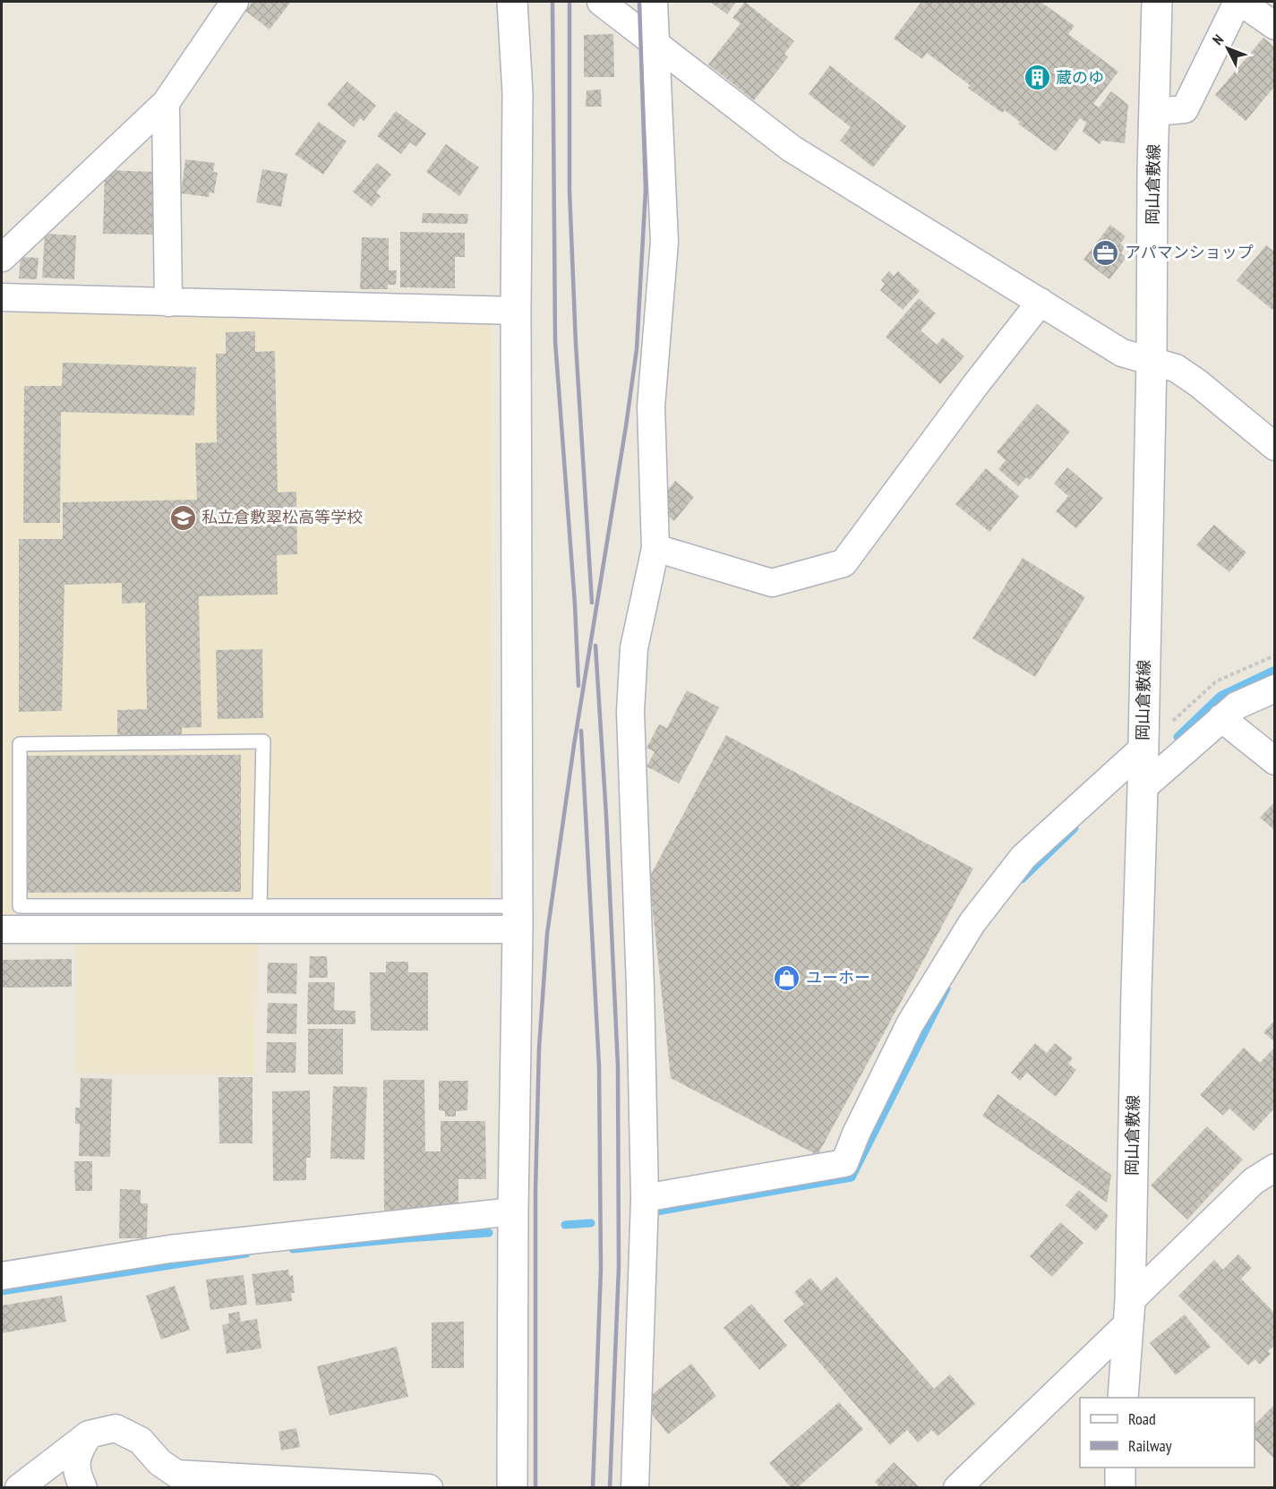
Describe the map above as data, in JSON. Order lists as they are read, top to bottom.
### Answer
{
  "streets": {
    "street": ["岡山倉敷線"]
  },
  "places": {
    "building": ["蔵のゆ"],
    "office": ["アパマンショップ"],
    "school or university": ["私立倉敷翠松高等学校"],
    "shop": ["ユーホー"]
  },
  "legend": ["Road", "Railway"],
  "north": "top left"
}
